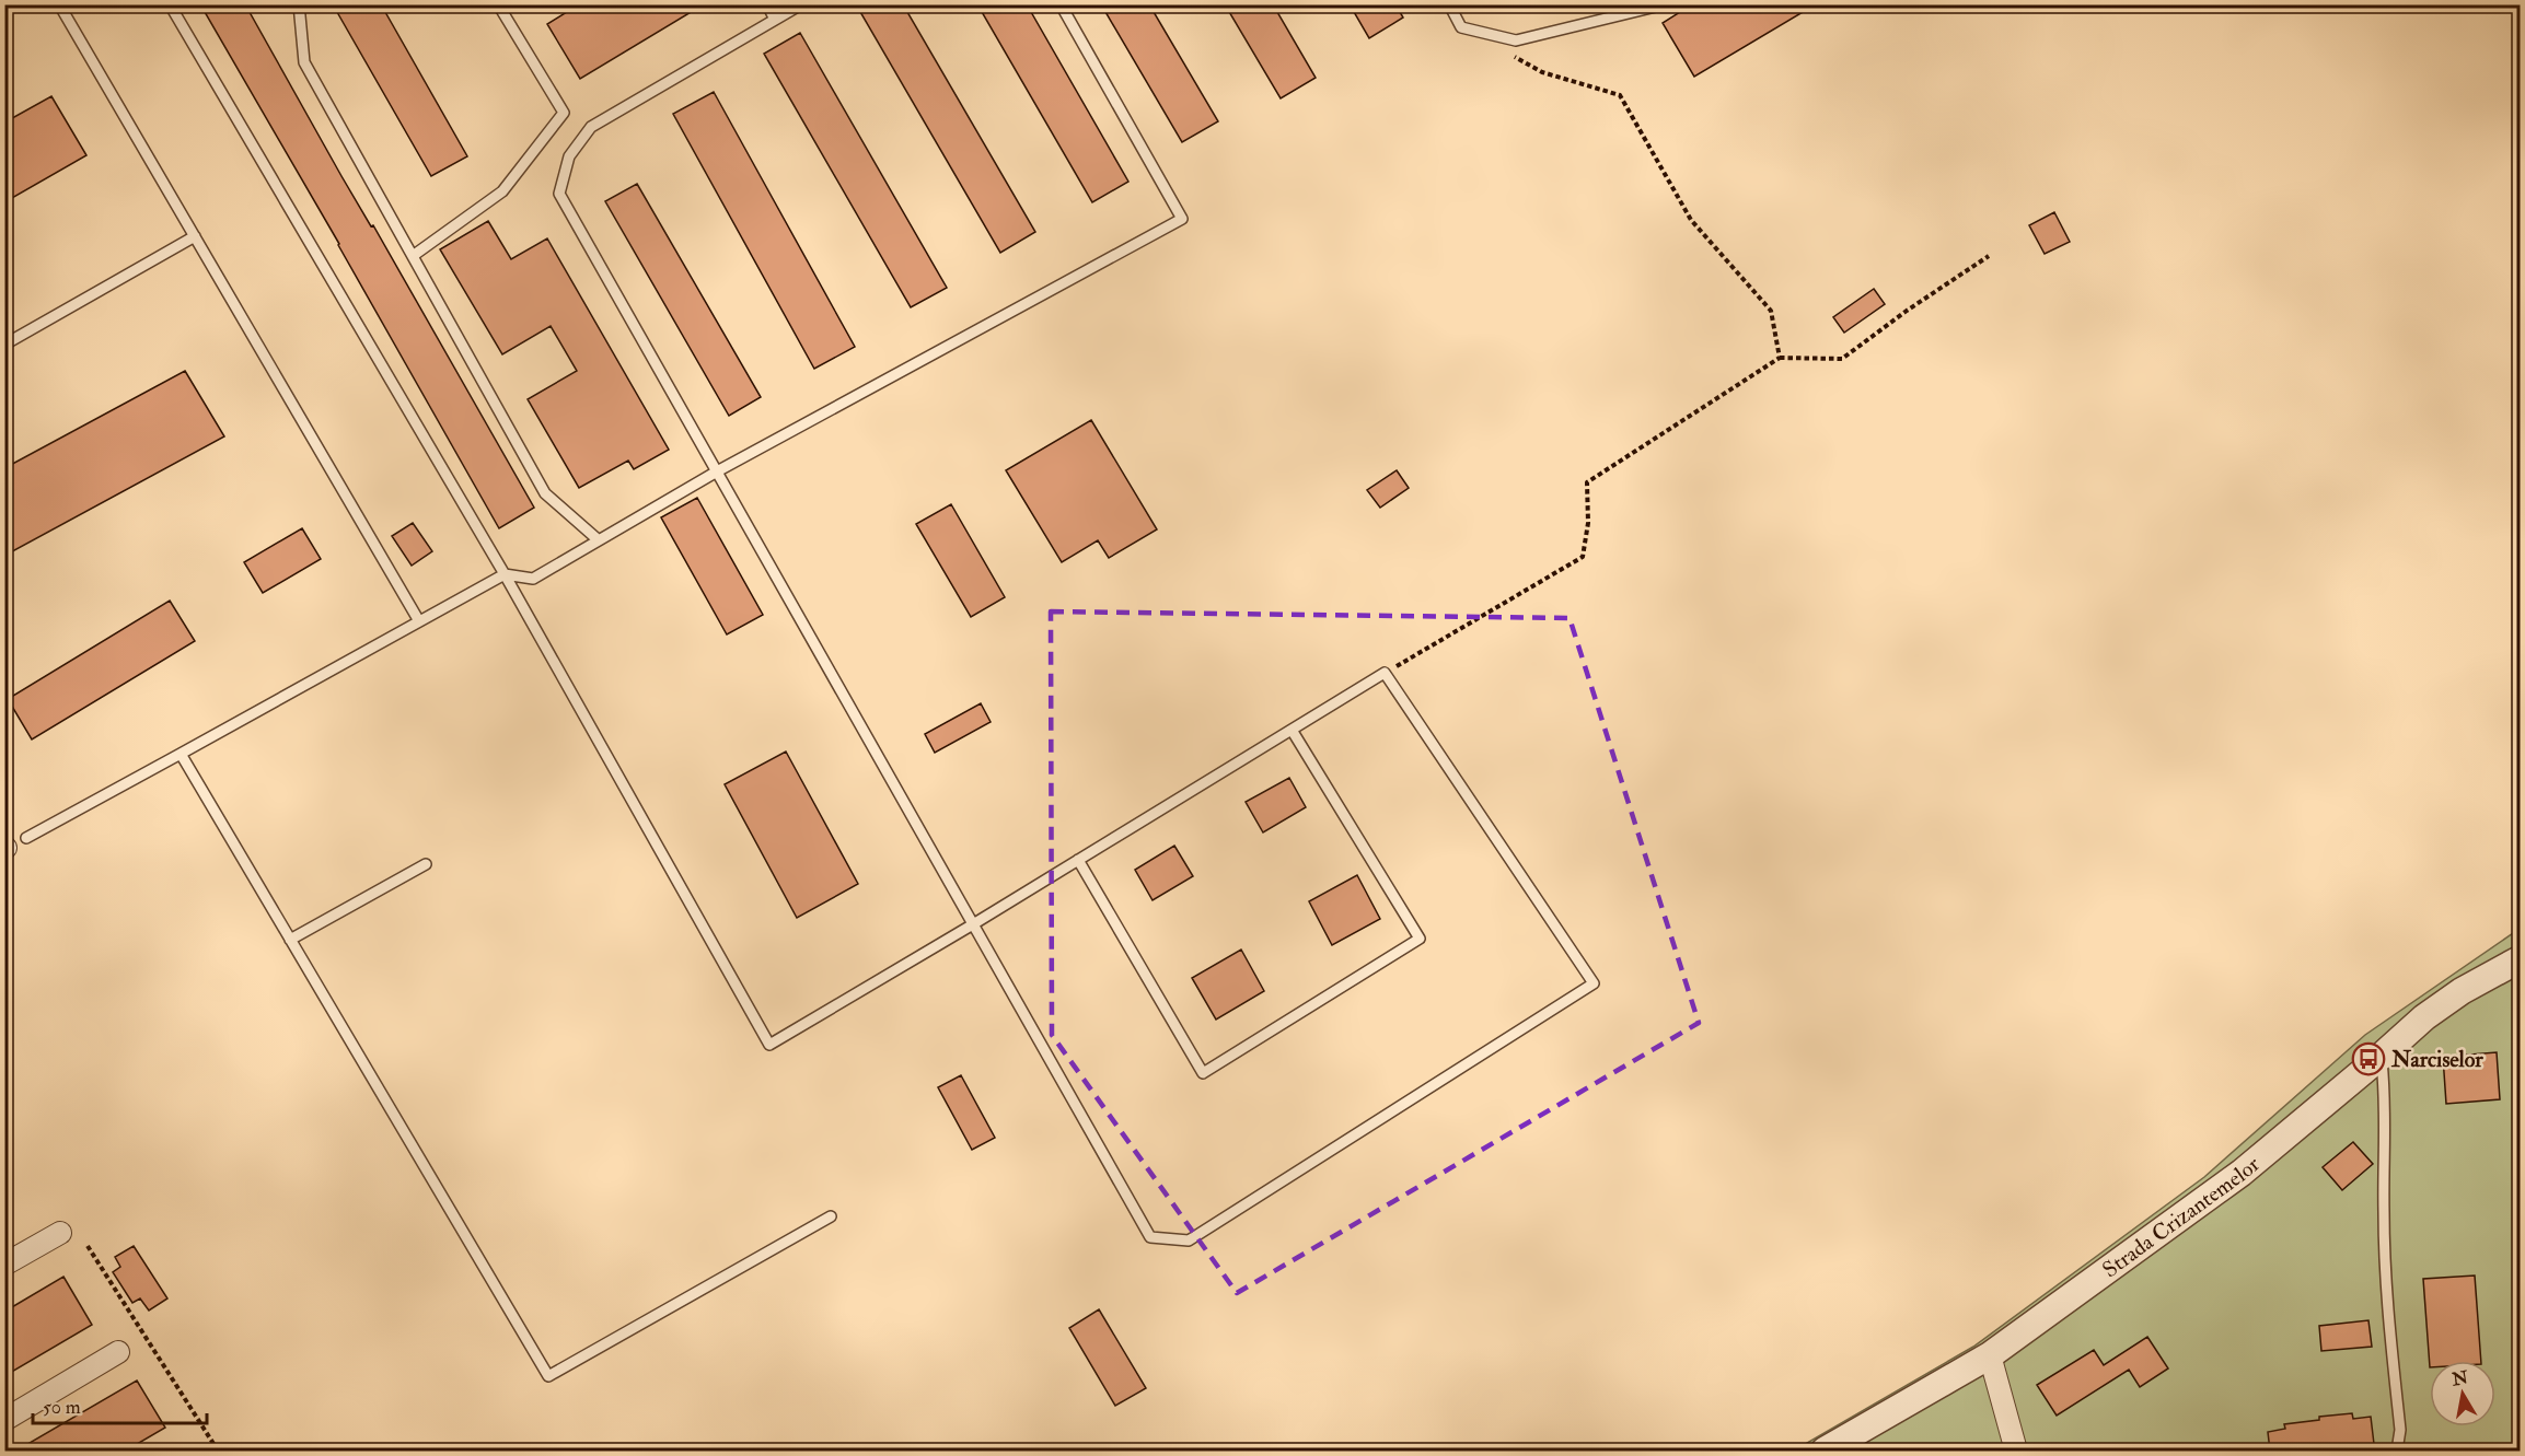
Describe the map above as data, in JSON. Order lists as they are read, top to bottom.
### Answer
{
  "streets": {
    "street": ["Strada Crizantemelor"]
  },
  "places": {
    "bus stop": ["Narciselor"]
  },
  "scale_bar": "50 m",
  "north": "top"
}
